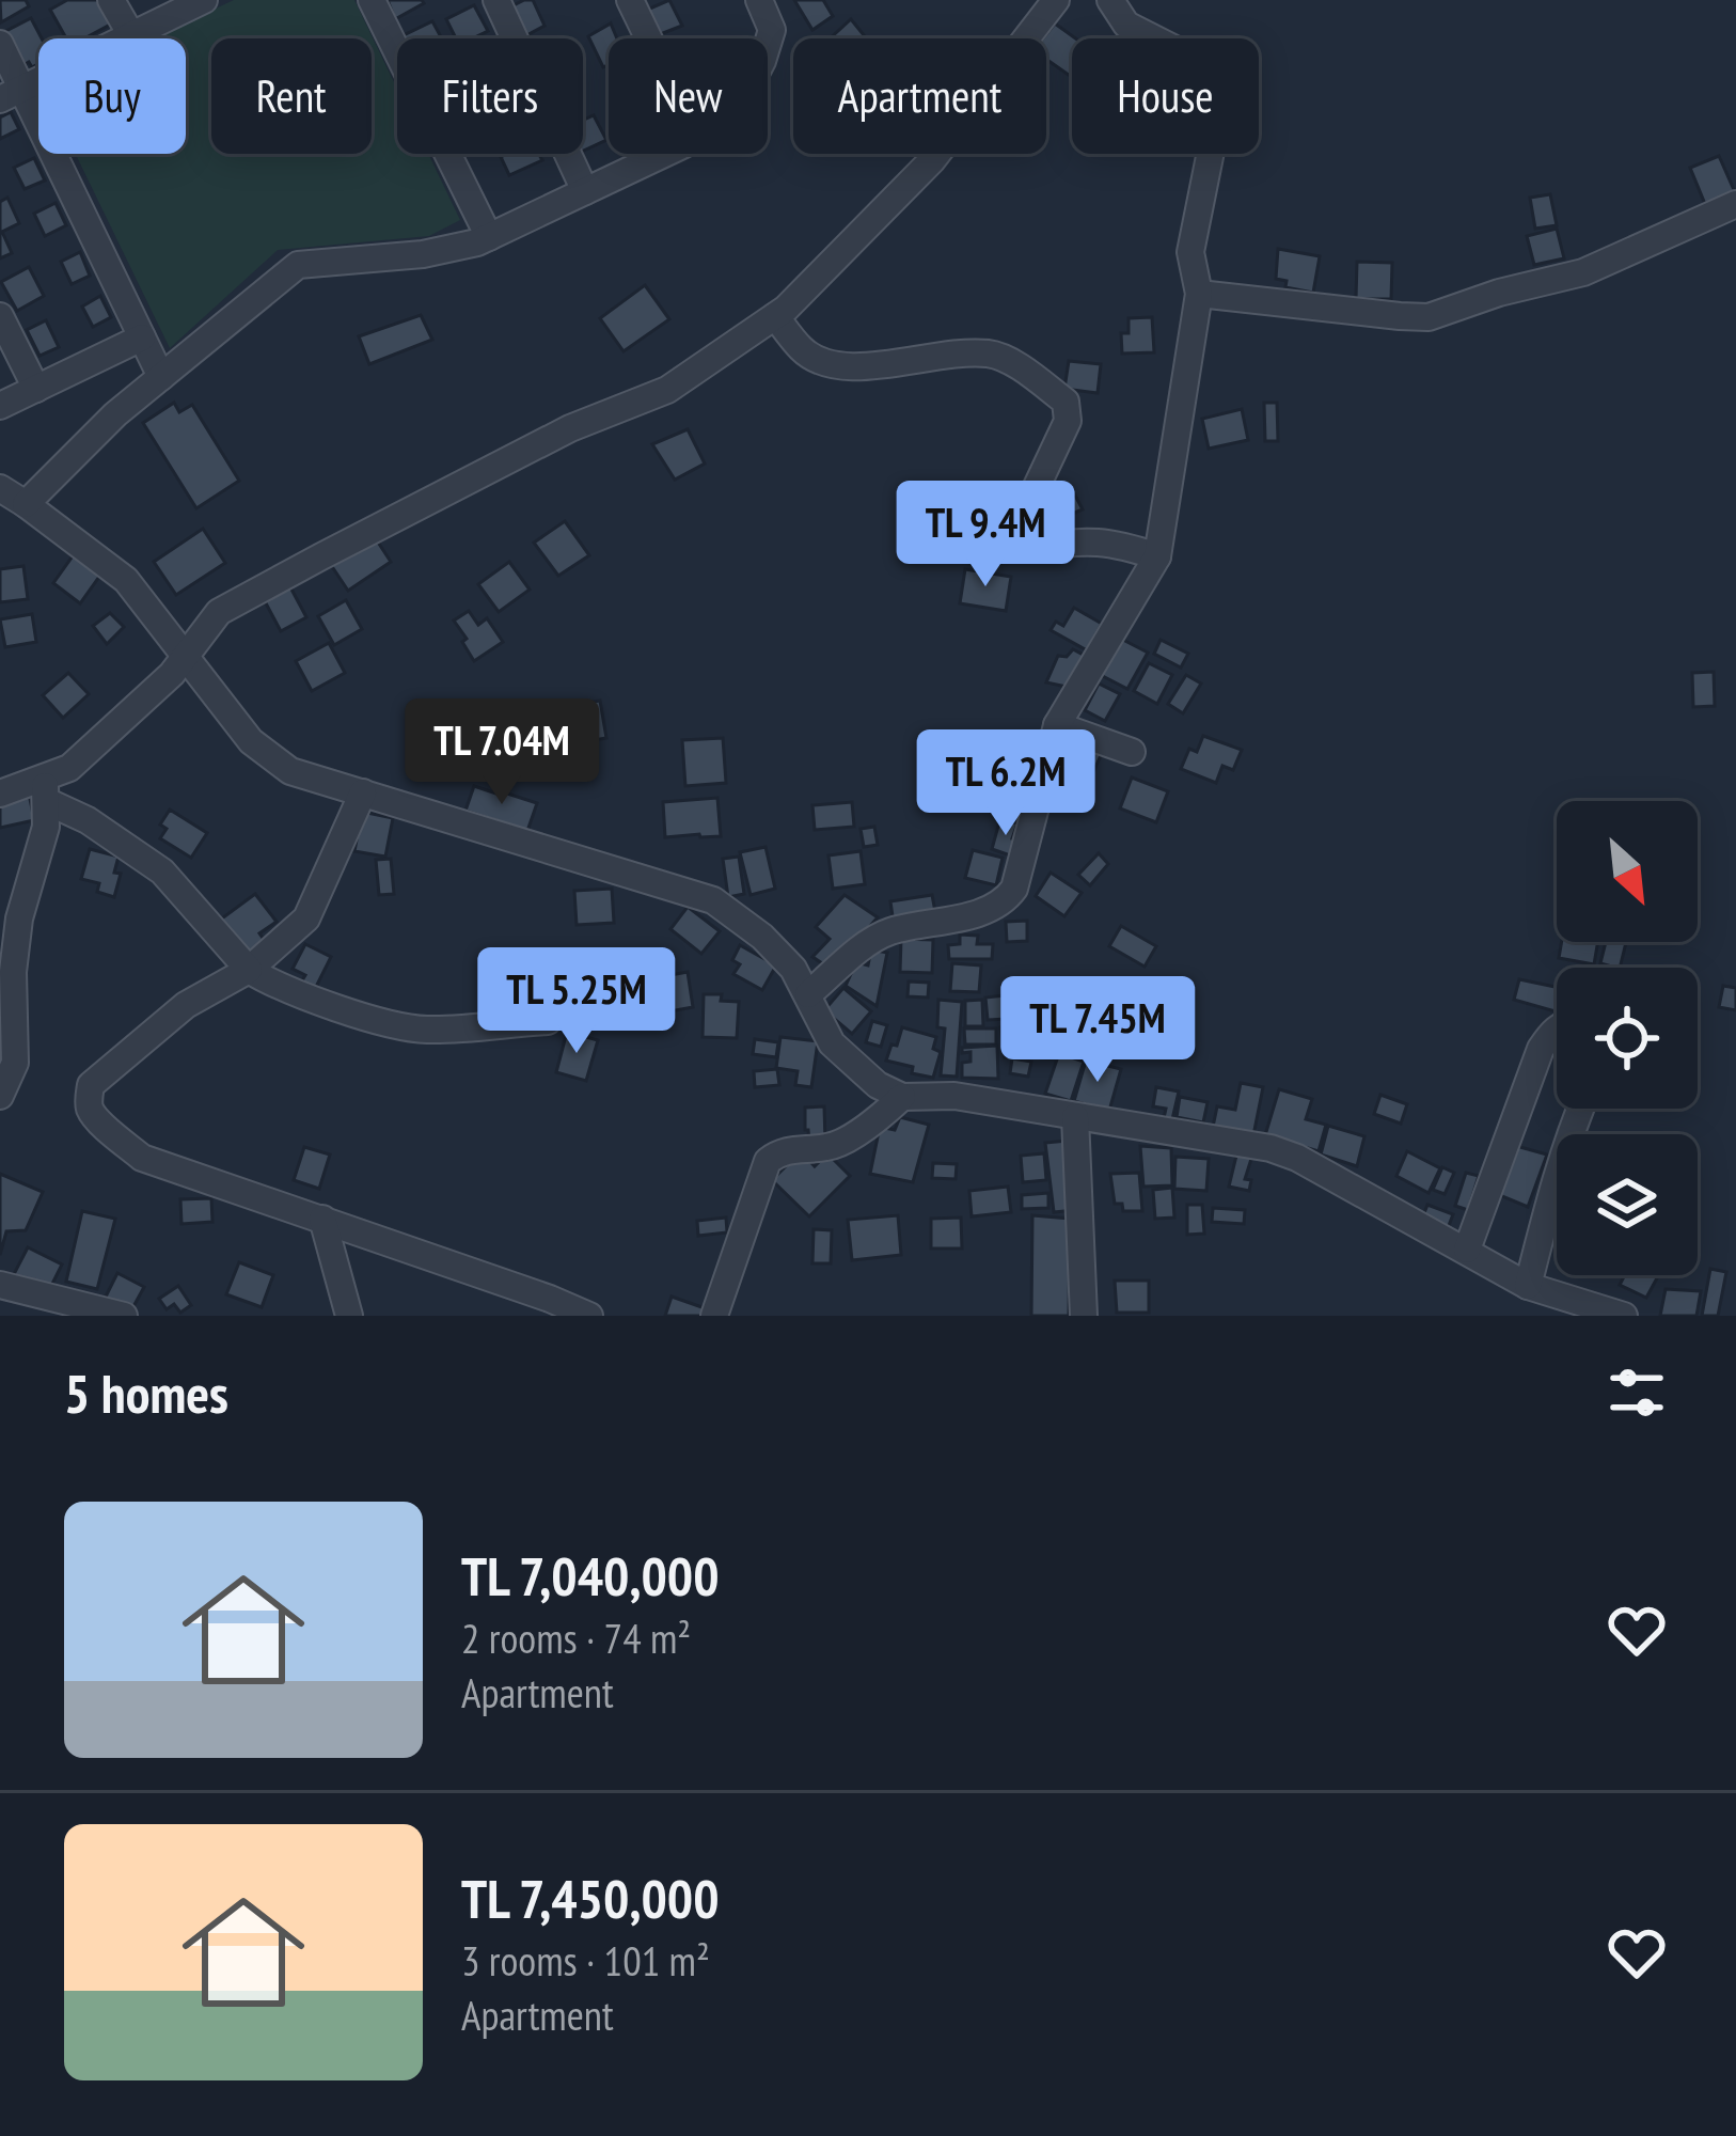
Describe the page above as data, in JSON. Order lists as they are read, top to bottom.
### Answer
{
  "north": "bottom right",
  "page": {
    "chip": [
      "Buy",
      "Rent",
      "Filters",
      "New",
      "Apartment",
      "House"
    ],
    "price": [
      "TL 9.4M",
      "TL 7.04M",
      "TL 6.2M",
      "TL 5.25M",
      "TL 7.45M"
    ],
    "heading": "5 homes",
    "list": [
      {
        "name": "TL 7,040,000",
        "note": "2 rooms · 74 m² · Apartment"
      },
      {
        "name": "TL 7,450,000",
        "note": "3 rooms · 101 m² · Apartment"
      }
    ]
  }
}
